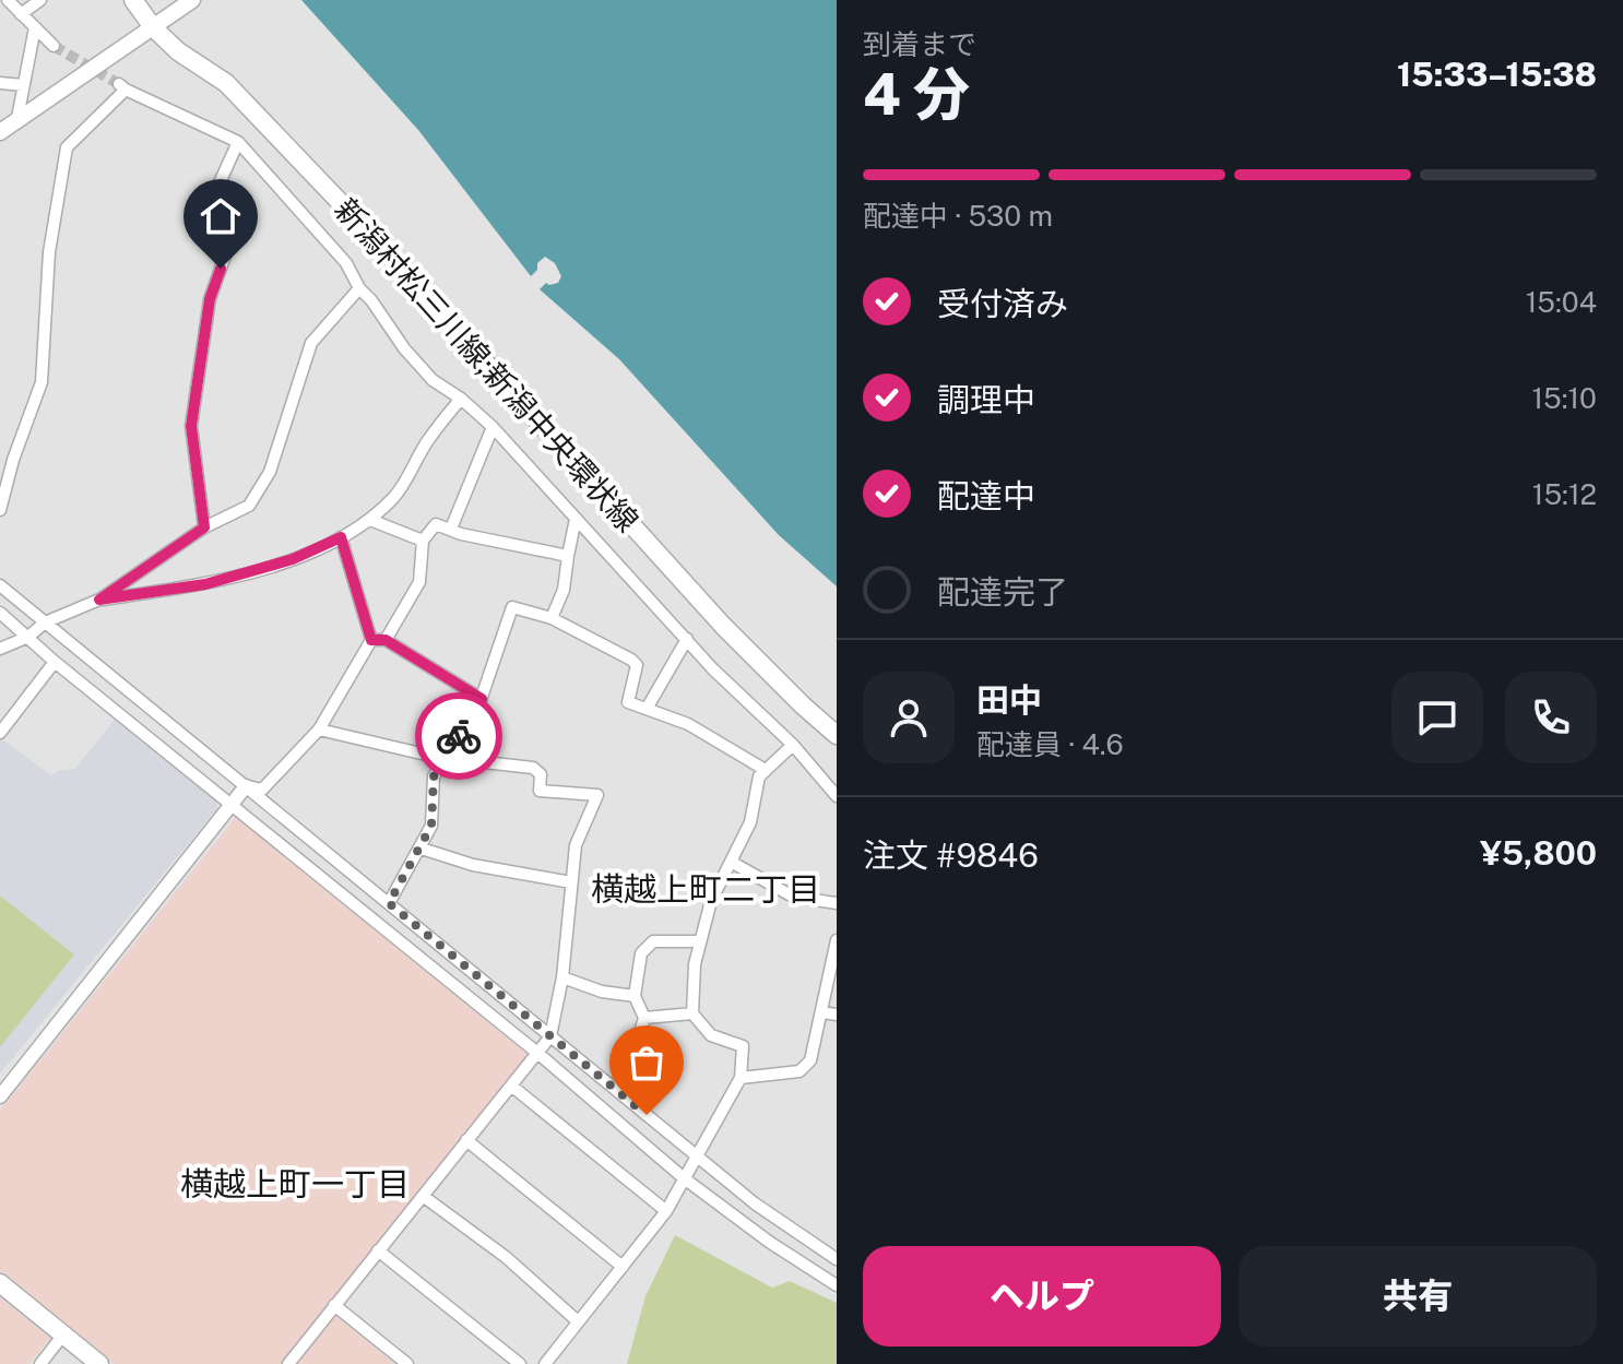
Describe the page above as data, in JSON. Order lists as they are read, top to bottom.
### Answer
{
  "streets": {
    "main road": ["新潟村松三川線;新潟中央環状線"]
  },
  "districts": ["横越上町二丁目", "横越上町一丁目"],
  "page": {
    "heading": ["4 分", "到着まで", "15:33–15:38"],
    "panel": [
      "田中",
      "配達員 · 4.6",
      "注文 #9846",
      "¥5,800"
    ],
    "bar": "配達中 · 530 m",
    "list": [
      ["受付済み", "15:04"],
      ["調理中", "15:10"],
      ["配達中", "15:12"],
      "配達完了"
    ],
    "buttons": ["ヘルプ", "共有"]
  }
}
